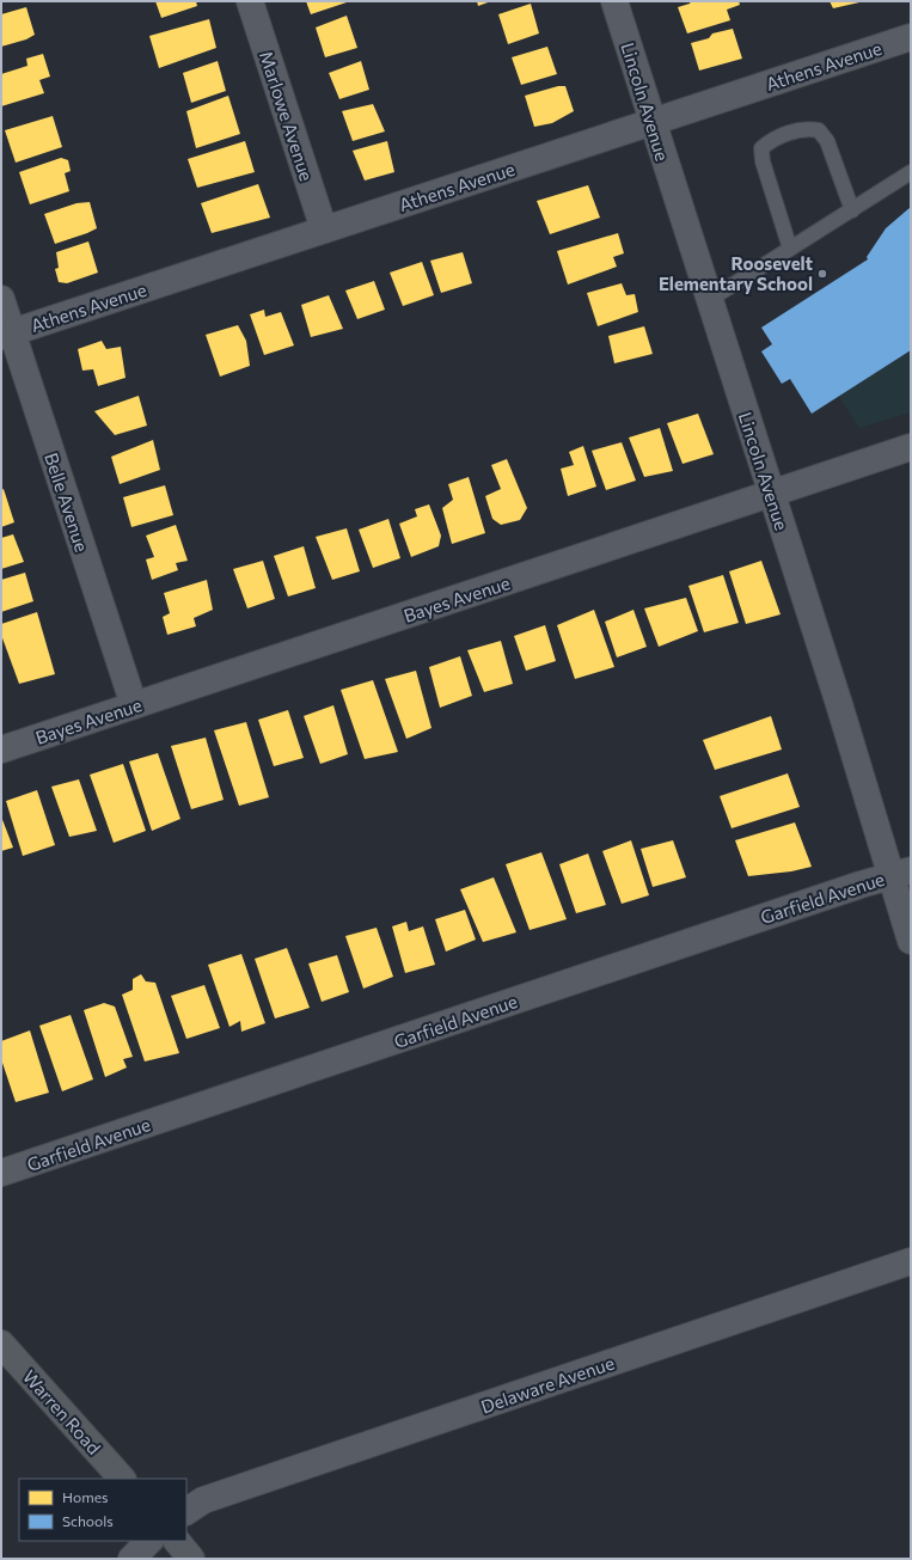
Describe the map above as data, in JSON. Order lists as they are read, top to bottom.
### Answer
{
  "streets": {
    "main road": ["Warren Road"],
    "street": [
      "Athens Avenue",
      "Lincoln Avenue",
      "Marlowe Avenue",
      "Belle Avenue",
      "Bayes Avenue",
      "Garfield Avenue",
      "Delaware Avenue"
    ]
  },
  "crossings": [
    ["Athens Avenue", "Lincoln Avenue"],
    ["Athens Avenue", "Marlowe Avenue"],
    ["Athens Avenue", "Belle Avenue"],
    ["Lincoln Avenue", "Bayes Avenue"],
    ["Lincoln Avenue", "Garfield Avenue"],
    ["Belle Avenue", "Bayes Avenue"]
  ],
  "places": ["Roosevelt Elementary School"],
  "legend": ["Homes", "Schools"]
}
